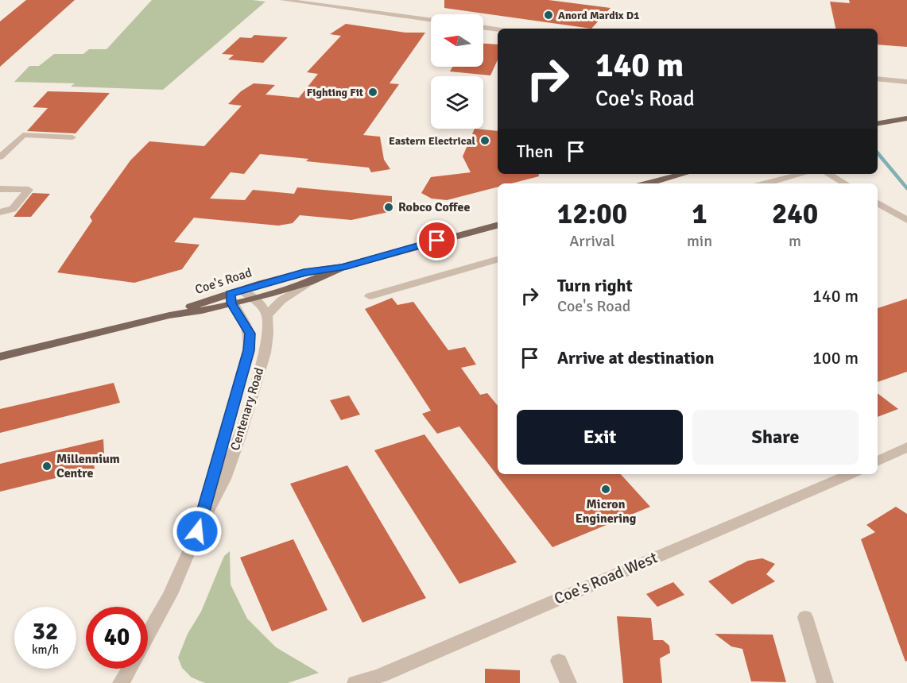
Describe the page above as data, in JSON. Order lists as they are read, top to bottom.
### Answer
{
  "streets": {
    "main road": ["Coe's Road"],
    "street": ["Centenary Road", "Coe's Road West"]
  },
  "crossings": [
    ["Coe's Road", "Centenary Road"]
  ],
  "places": [
    "Anord Mardix D1",
    "Fighting Fit",
    "Eastern Electrical",
    "Robco Coffee",
    "Millennium Centre",
    "Micron Enginering"
  ],
  "north": "left",
  "page": {
    "turn": ["140 m", "Coe's Road"],
    "then": "Then",
    "eta": [
      "12:00",
      "Arrival",
      "1",
      "min",
      "240",
      "m"
    ],
    "list": [
      {
        "name": "Turn right",
        "note": "Coe's Road",
        "value": "140 m"
      },
      {
        "name": "Arrive at destination",
        "value": "100 m"
      }
    ],
    "buttons": ["Exit", "Share"],
    "speed": "32 km/h",
    "limit": "40"
  }
}
